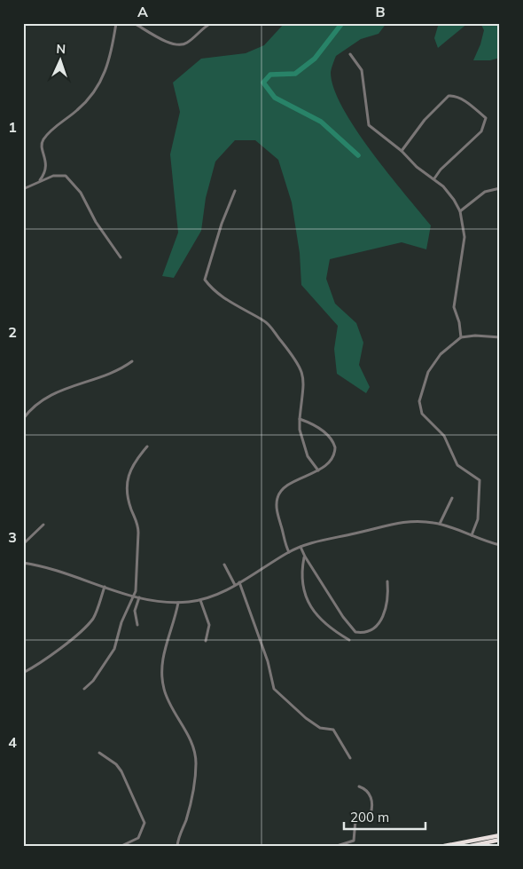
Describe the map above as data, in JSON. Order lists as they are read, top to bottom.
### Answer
{
  "scale_bar": "200 m",
  "north": "top",
  "grid": {
    "columns": ["A", "B"],
    "rows": [
      "1",
      "2",
      "3",
      "4"
    ]
  }
}
